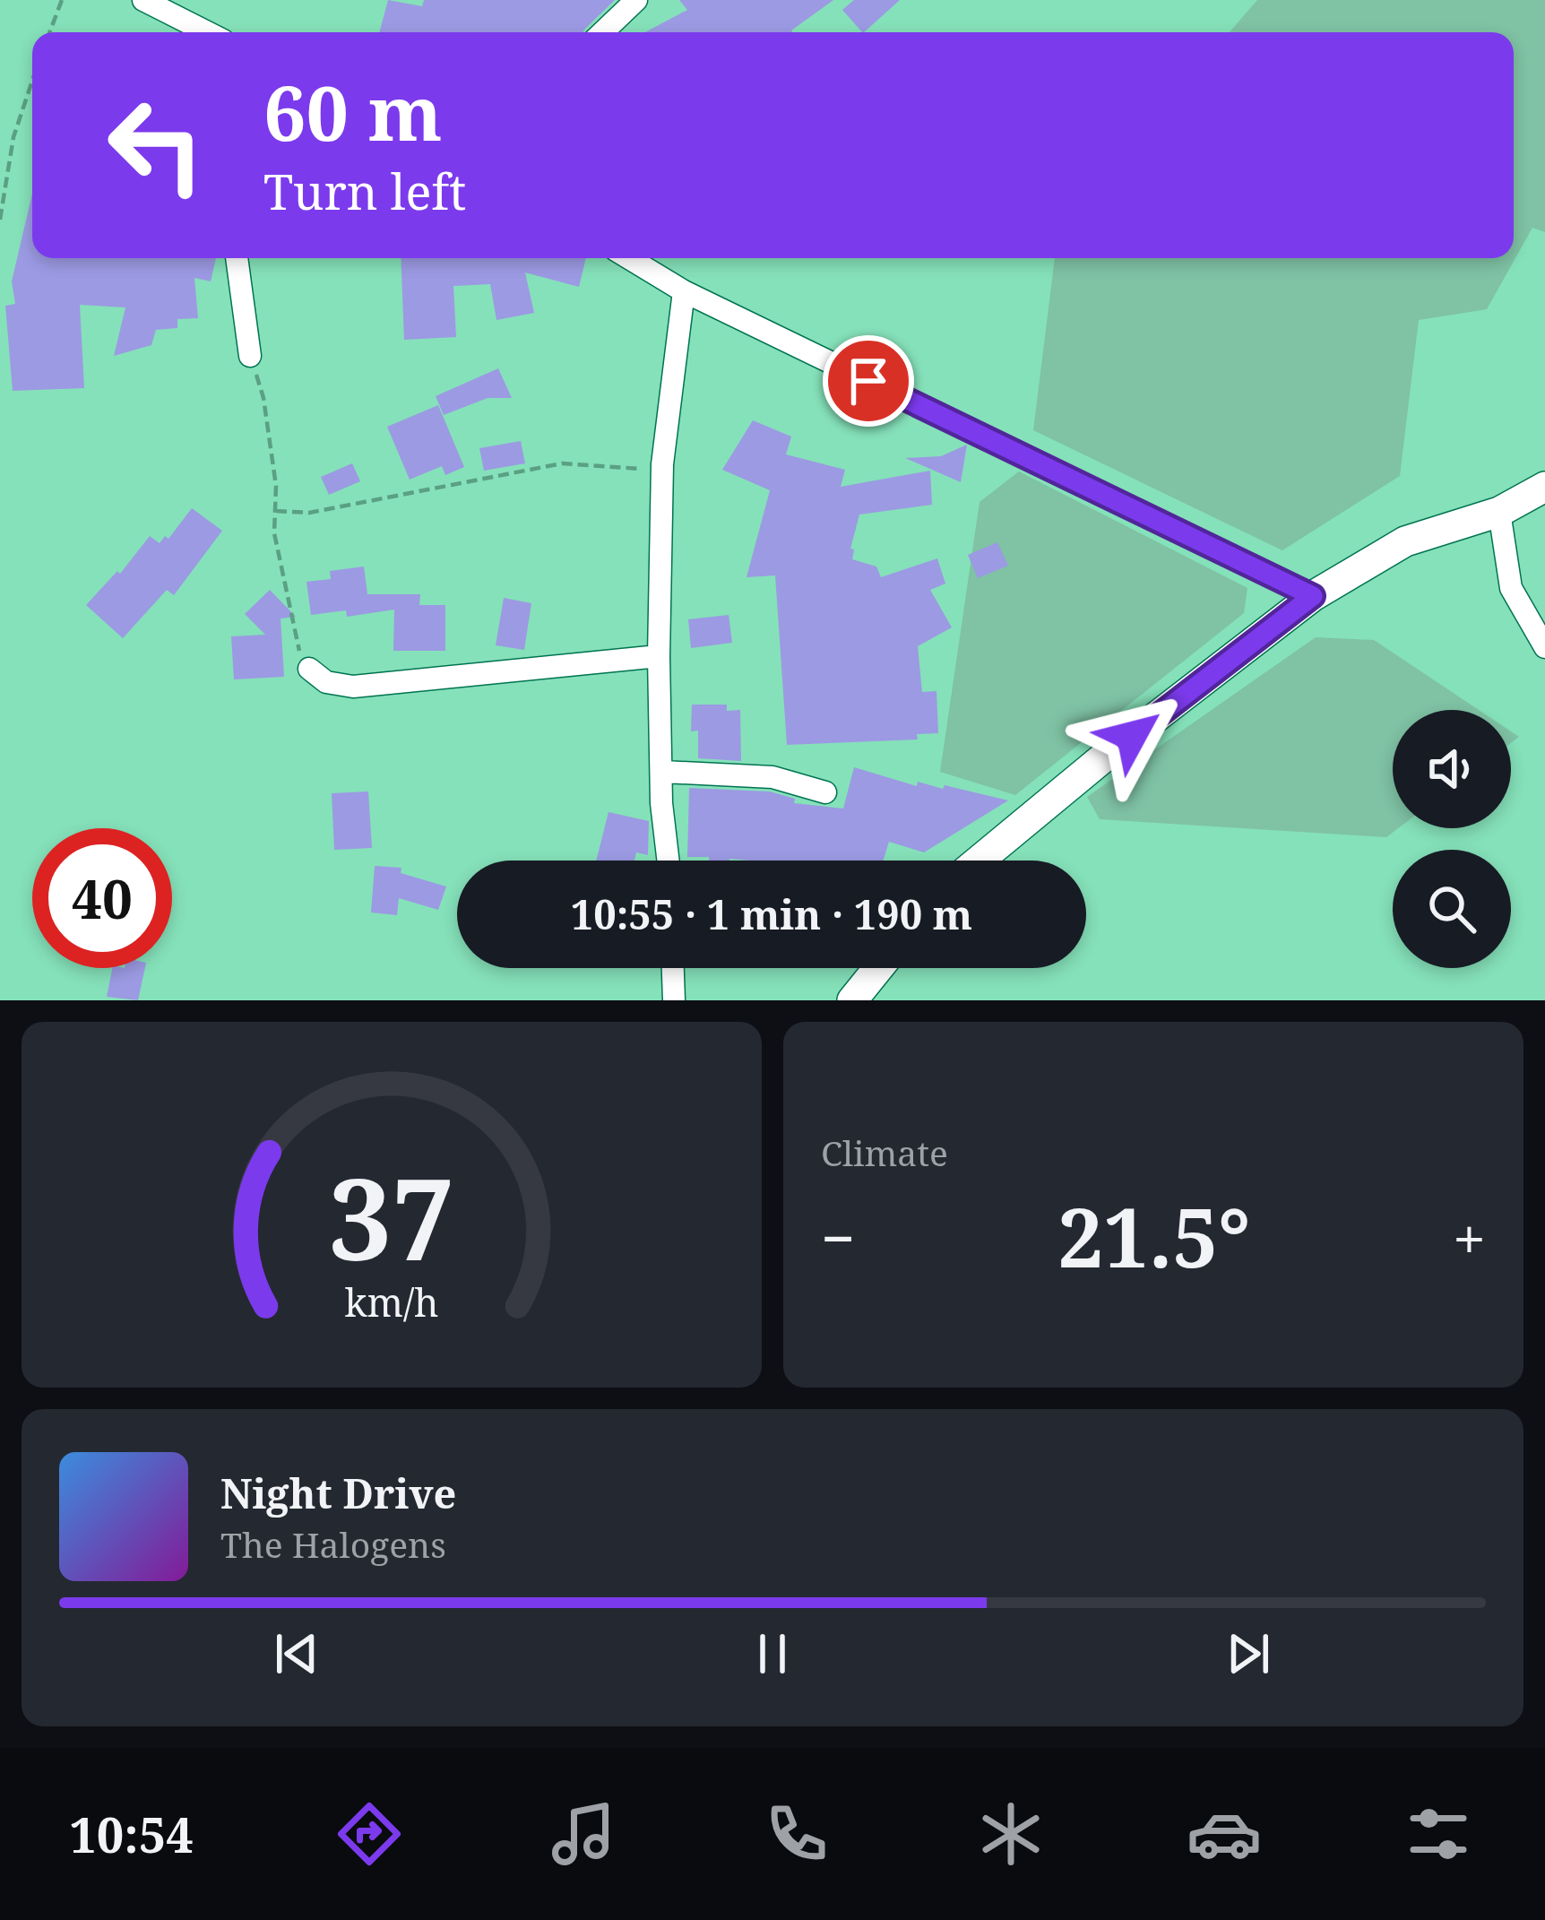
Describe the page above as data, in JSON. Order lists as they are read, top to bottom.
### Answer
{
  "page": {
    "turn": ["60 m", "Turn left"],
    "limit": "40",
    "trip": "10:55 · 1 min · 190 m",
    "tile": "Climate",
    "heat": ["−", "21.5°", "+"],
    "song": ["Night Drive", "The Halogens"],
    "tabs": "10:54",
    "gauge": ["37", "km/h"]
  }
}
